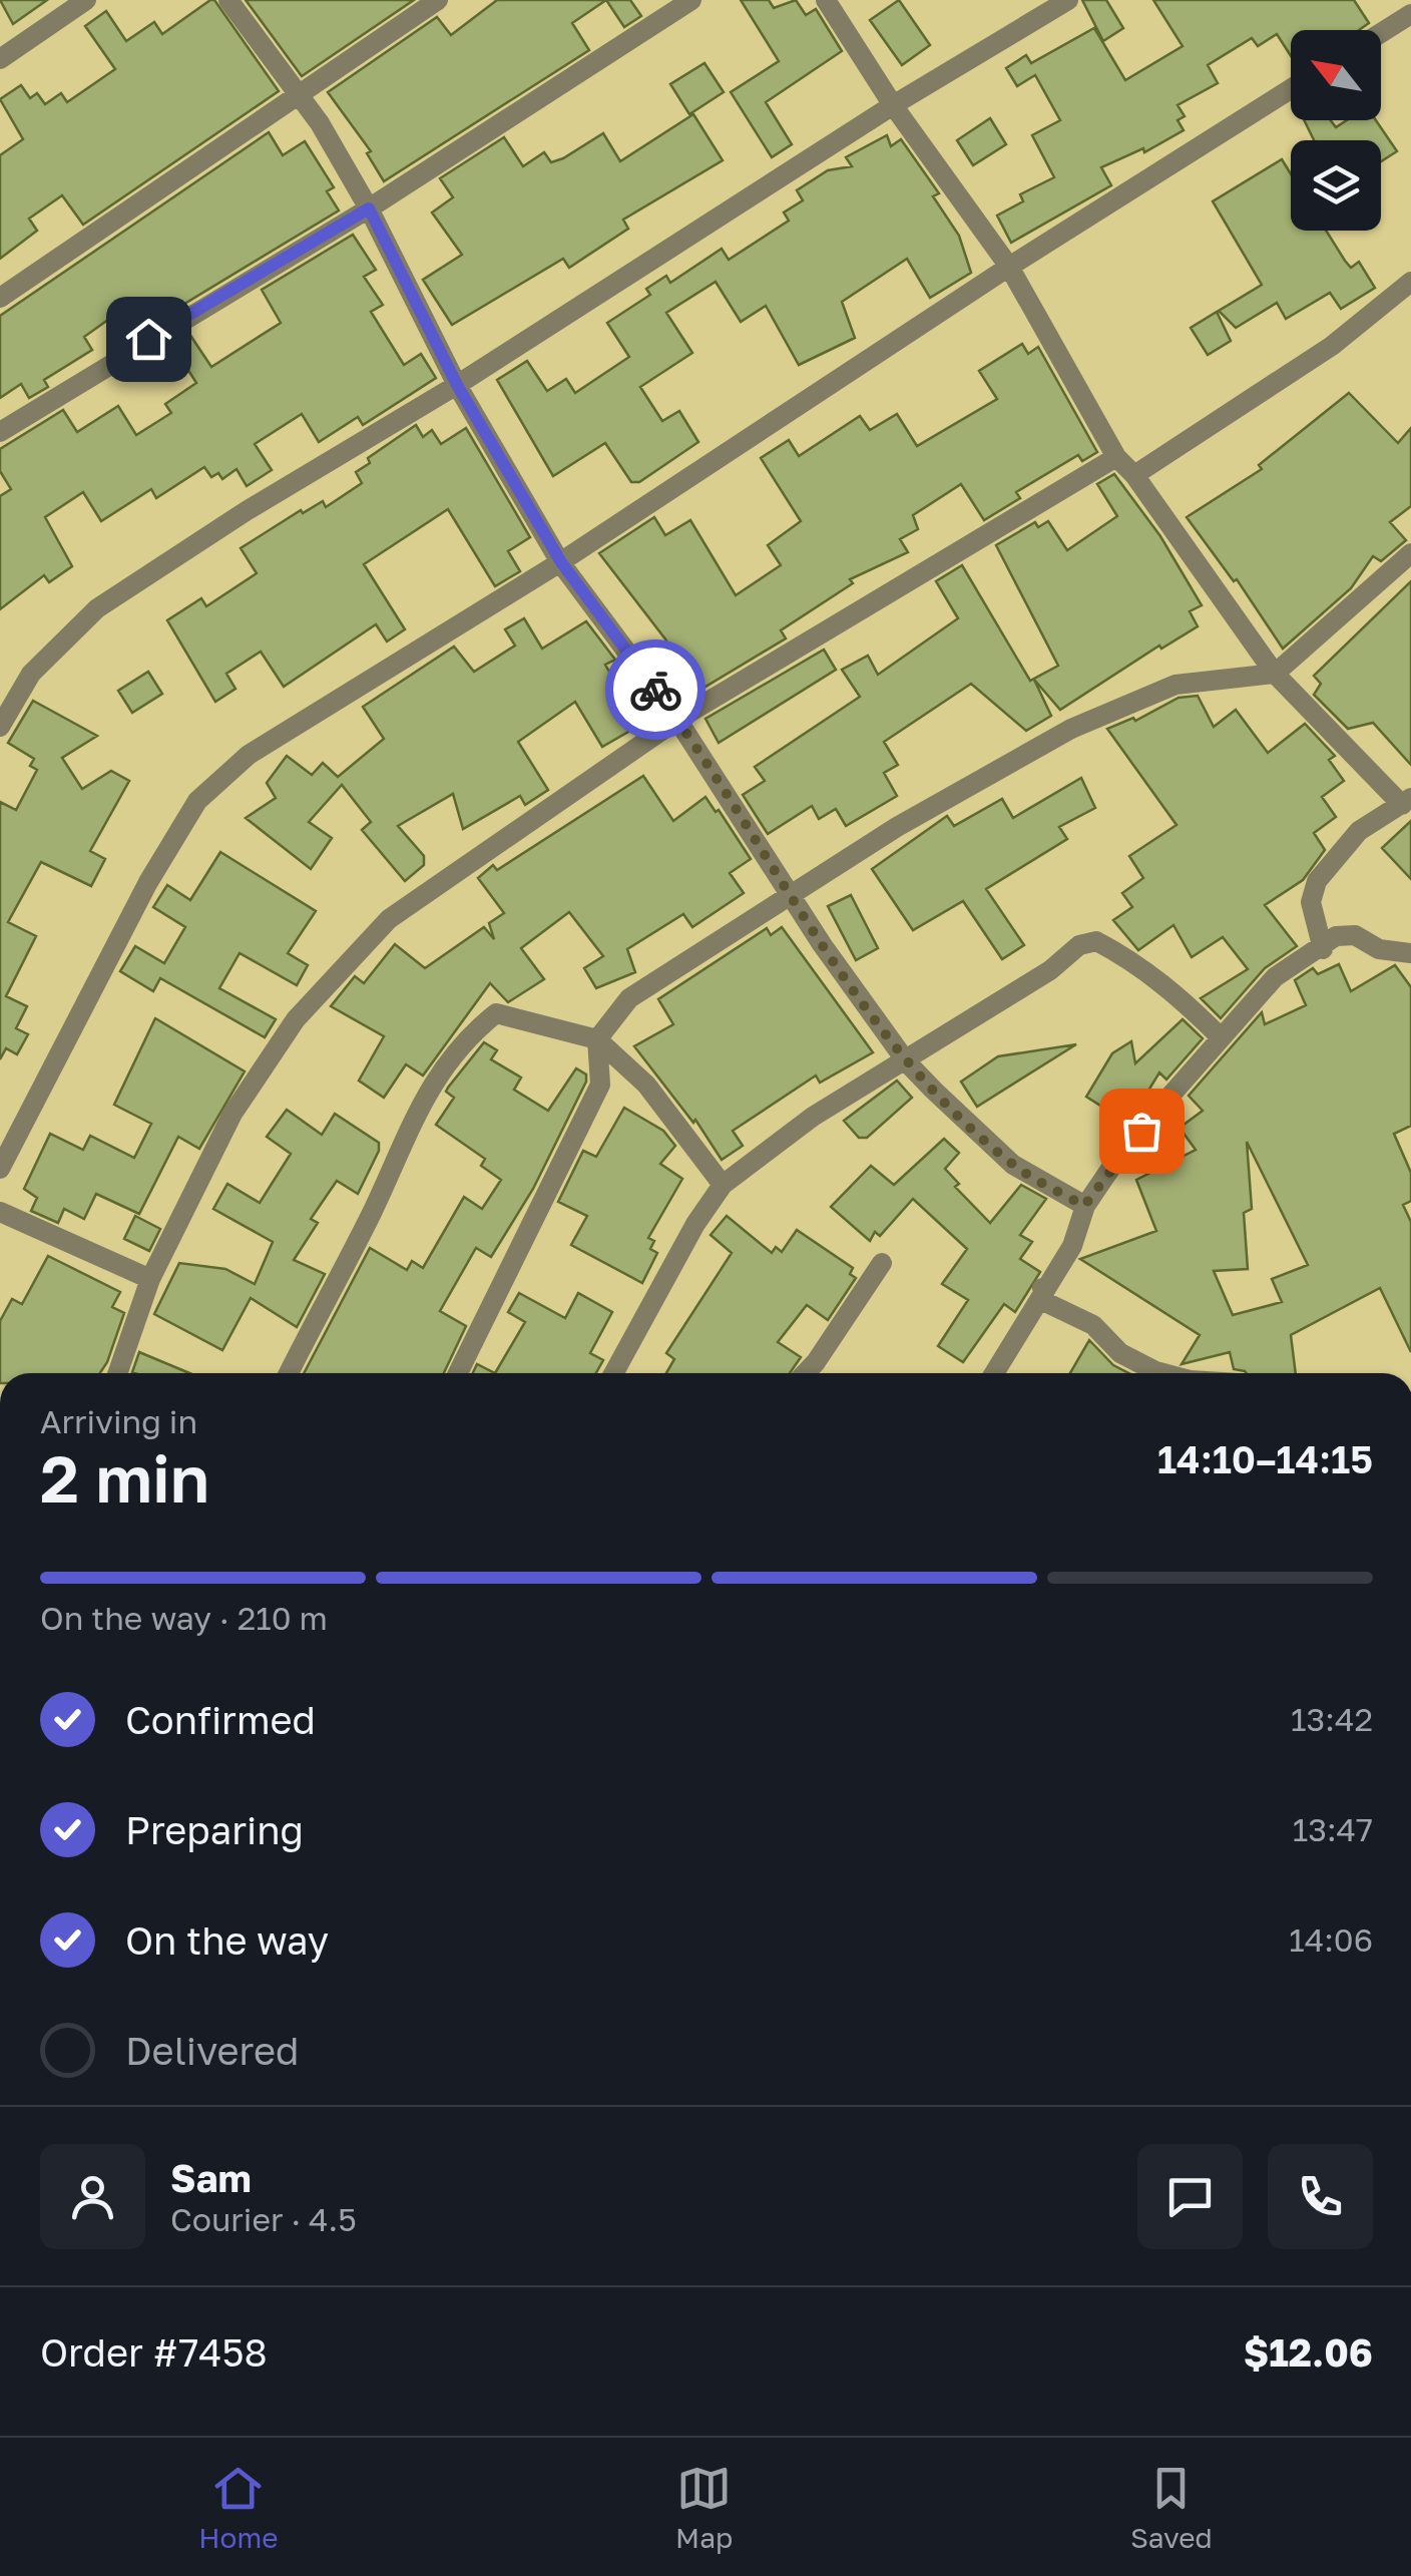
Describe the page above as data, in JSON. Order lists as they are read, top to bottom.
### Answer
{
  "north": "top left",
  "page": {
    "heading": ["2 min", "Arriving in", "14:10–14:15"],
    "panel": [
      "Sam",
      "Courier · 4.5",
      "Order #7458",
      "$12.06"
    ],
    "bar": "On the way · 210 m",
    "list": [
      ["Confirmed", "13:42"],
      ["Preparing", "13:47"],
      ["On the way", "14:06"],
      "Delivered"
    ],
    "tabs": ["Home", "Map", "Saved"]
  }
}
